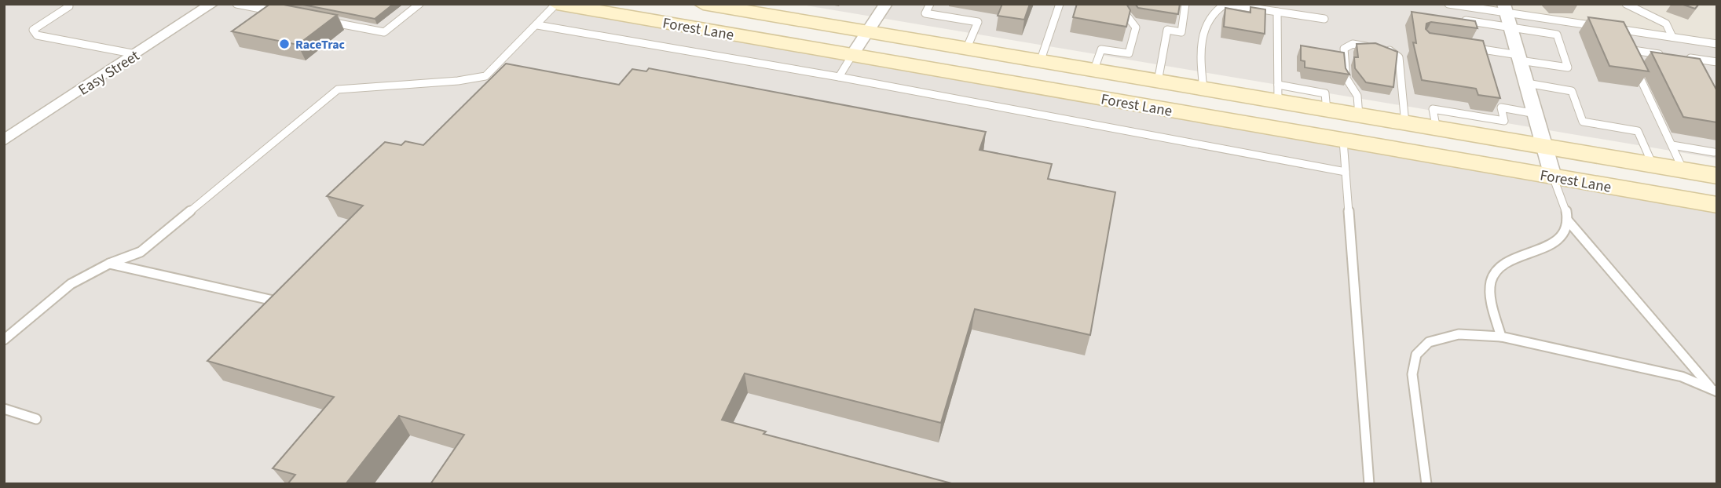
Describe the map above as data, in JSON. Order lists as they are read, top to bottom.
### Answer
{
  "streets": {
    "main road": ["Forest Lane"],
    "street": ["Easy Street"]
  },
  "places": ["RaceTrac"]
}
